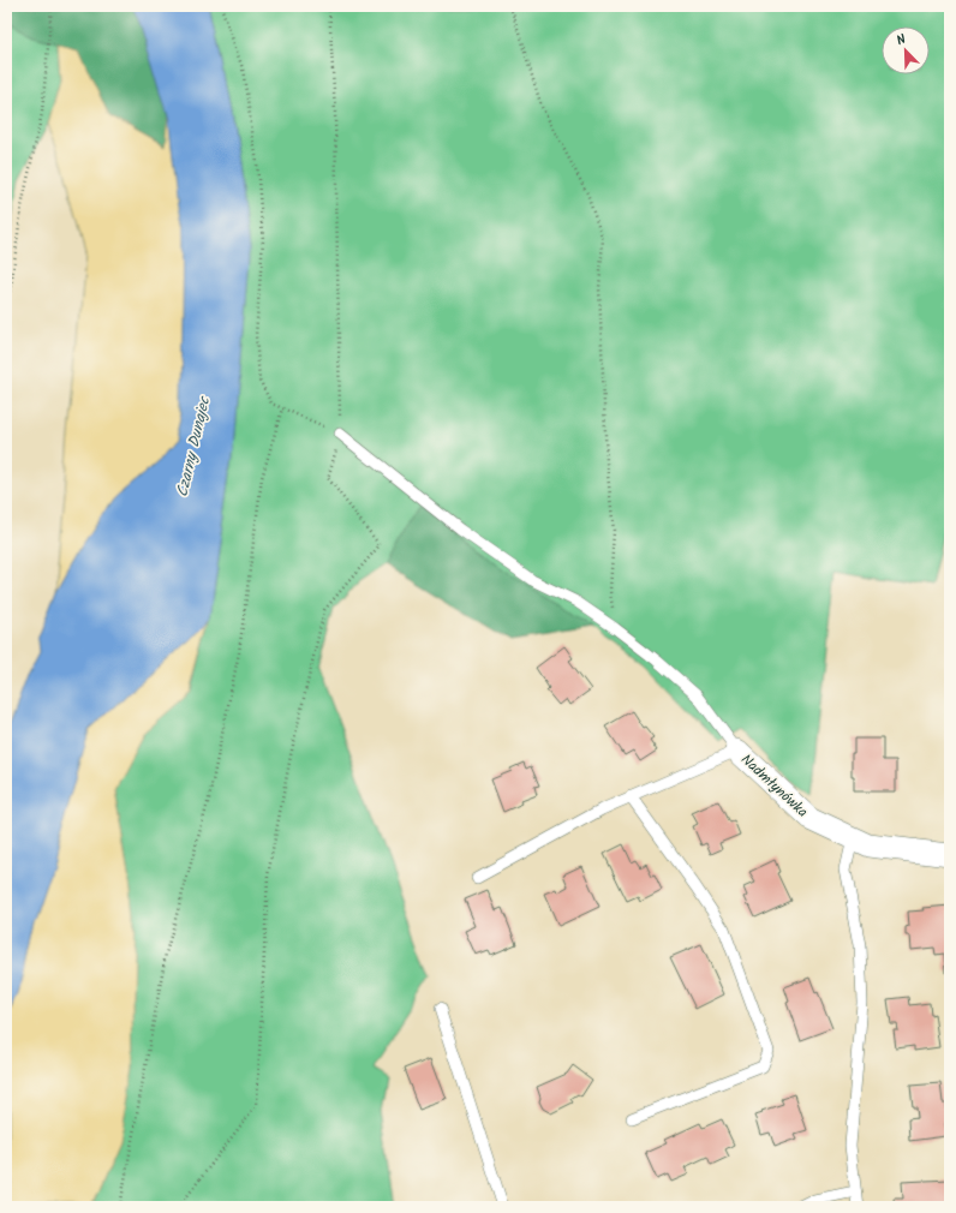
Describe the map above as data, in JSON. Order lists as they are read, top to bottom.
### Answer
{
  "streets": {
    "street": ["Nadmłynówka"]
  },
  "water": ["Czarny Dunajec"],
  "north": "top left"
}
